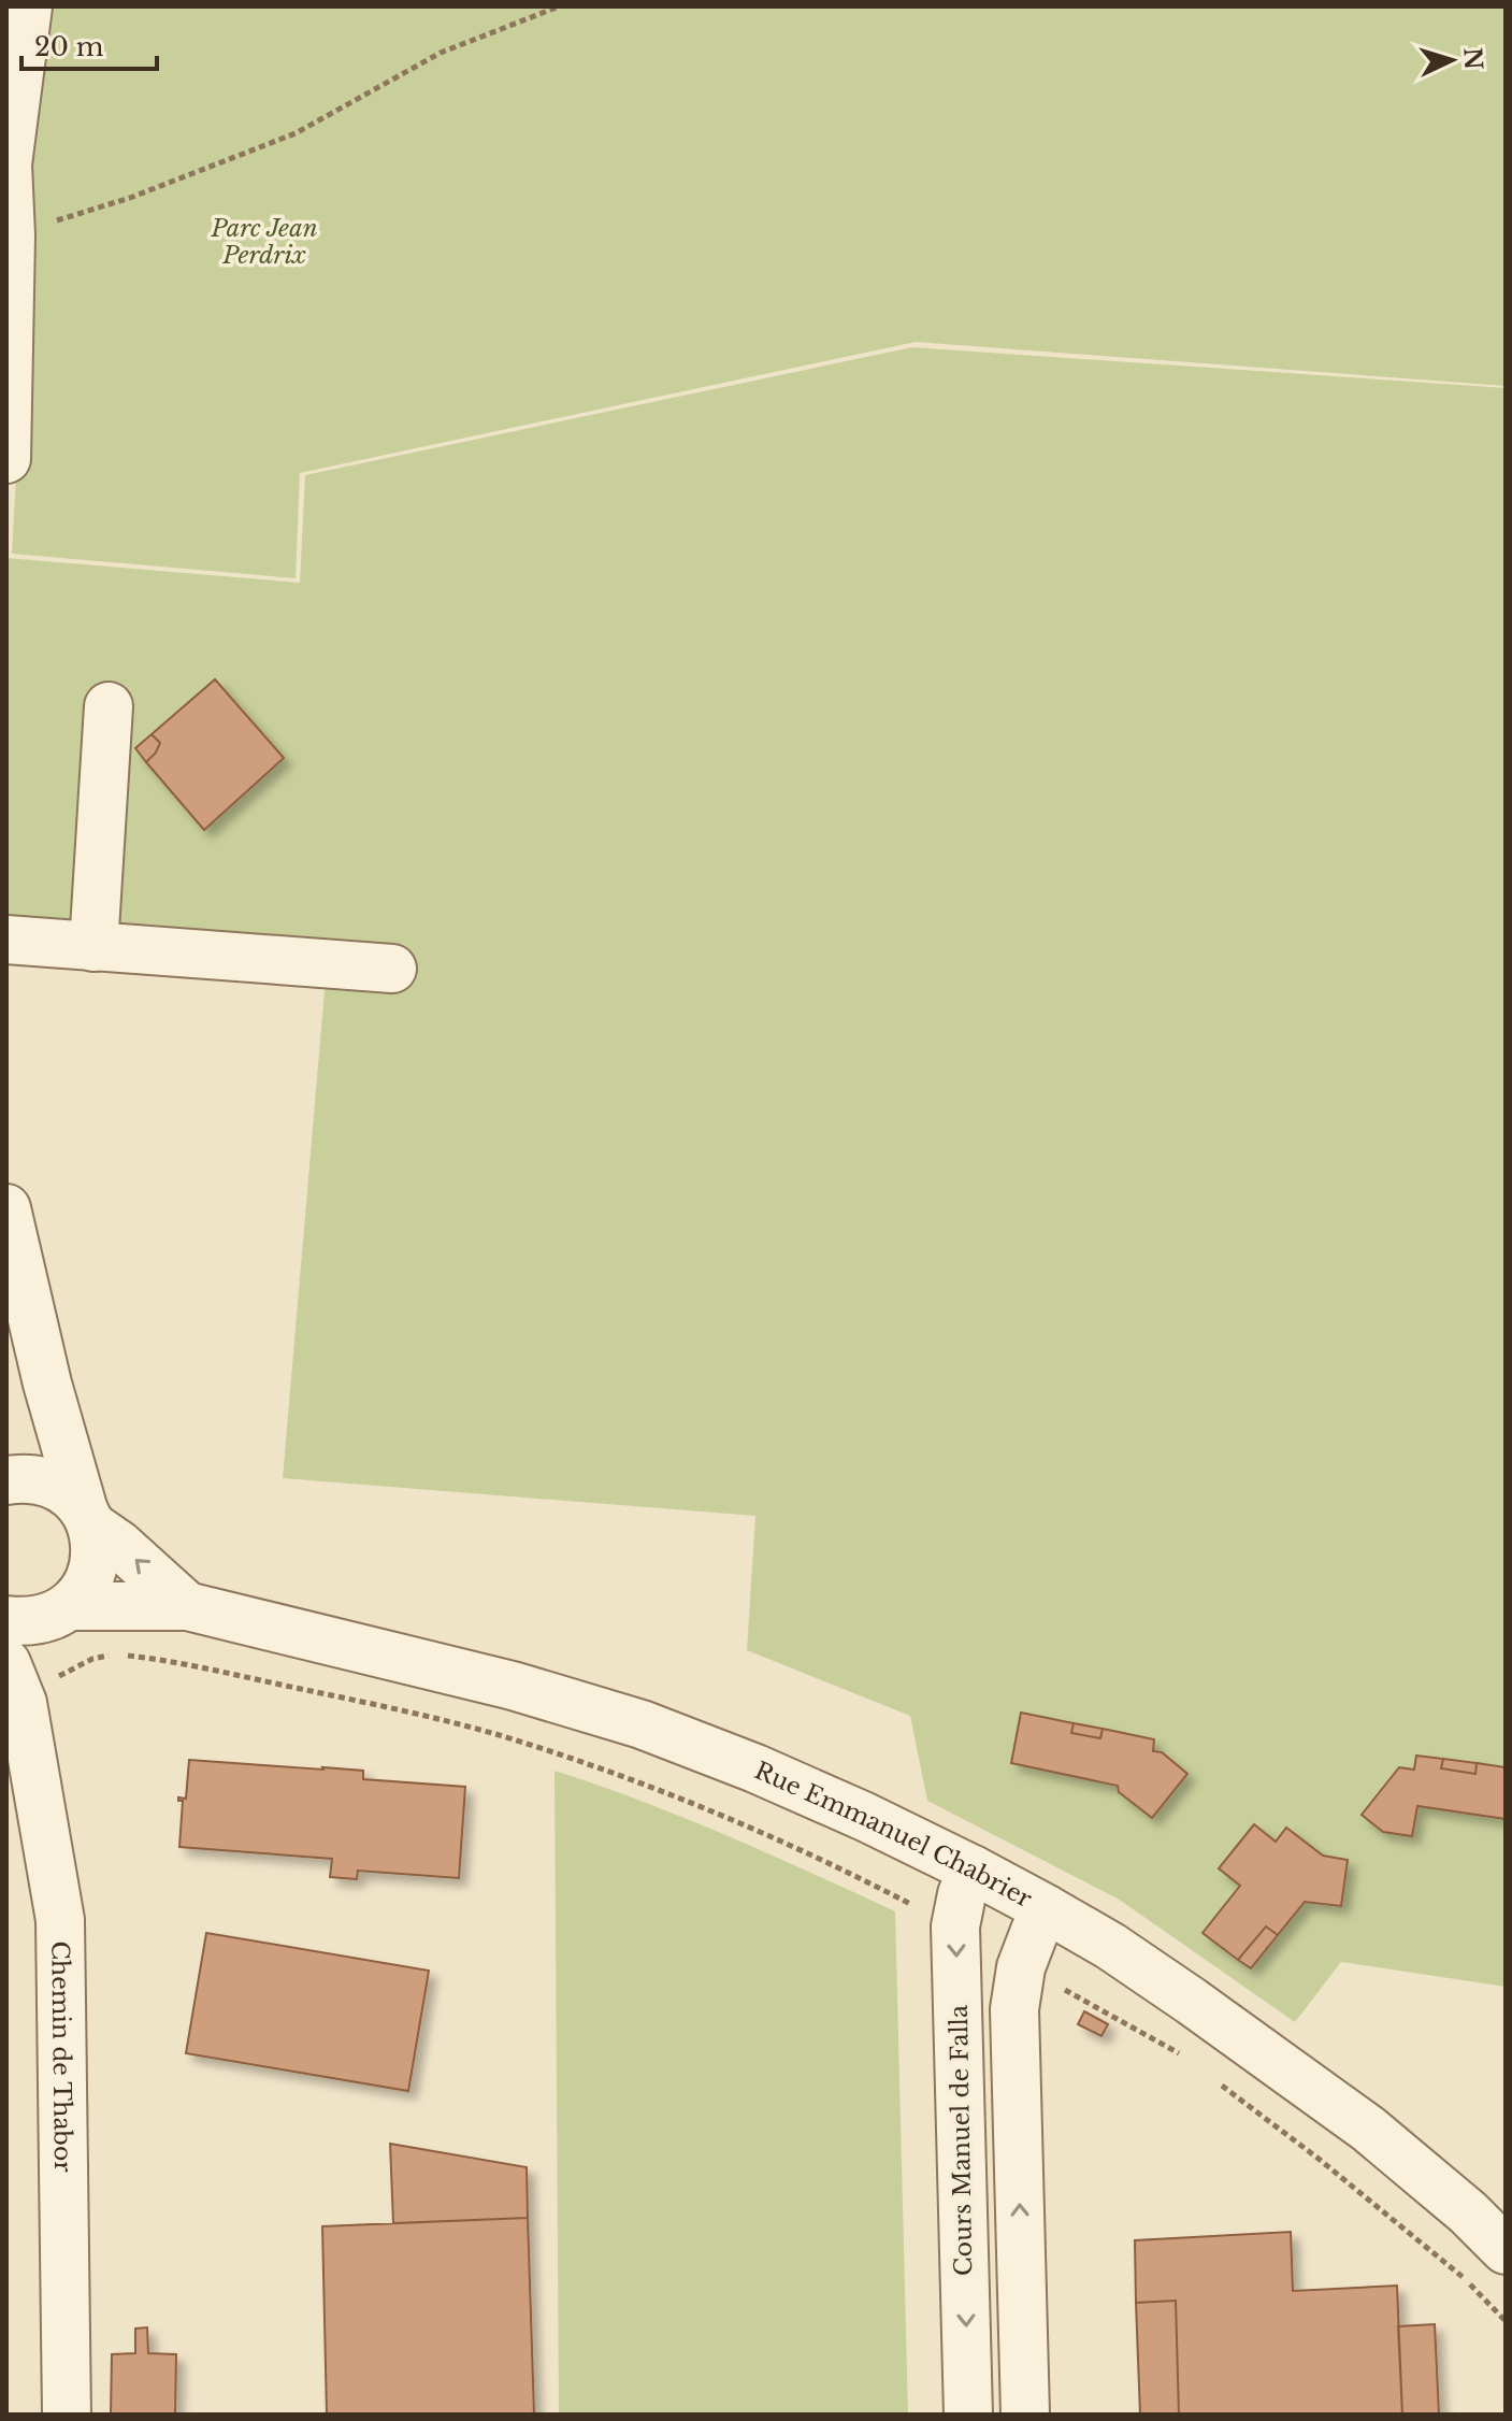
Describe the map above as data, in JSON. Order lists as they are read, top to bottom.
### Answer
{
  "streets": {
    "street": ["Rue Emmanuel Chabrier", "Chemin de Thabor", "Cours Manuel de Falla"]
  },
  "crossings": [
    ["Rue Emmanuel Chabrier", "Chemin de Thabor"],
    ["Rue Emmanuel Chabrier", "Cours Manuel de Falla"]
  ],
  "parks": ["Parc Jean Perdrix"],
  "scale_bar": "20 m",
  "north": "right"
}
